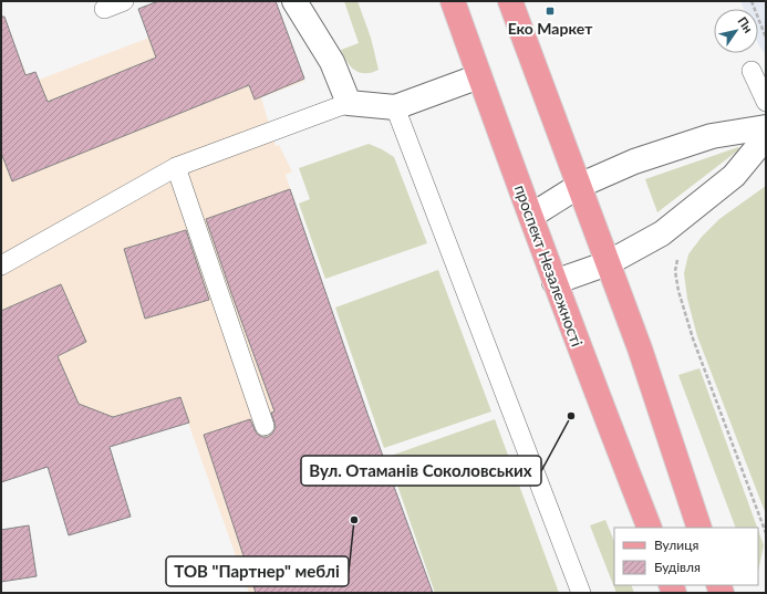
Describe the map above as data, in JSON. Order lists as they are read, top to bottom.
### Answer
{
  "streets": {
    "main road": ["проспект Незалежності"]
  },
  "places": {
    "transit": ["Еко Маркет"],
    "other": ["Вул. Отаманів Соколовських", "ТОВ \"Партнер\" меблі"]
  },
  "legend": ["Вулиця", "Будівля"],
  "north": "top right"
}
